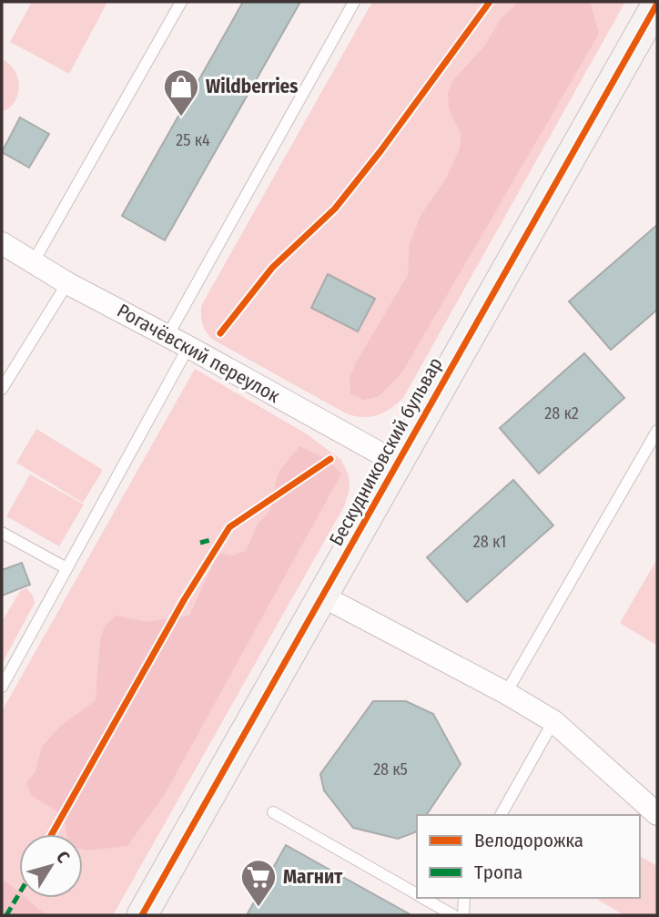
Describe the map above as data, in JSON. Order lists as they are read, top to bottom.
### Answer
{
  "streets": {
    "street": ["Рогачёвский переулок", "Бескудниковский бульвар"]
  },
  "crossings": [
    ["Рогачёвский переулок", "Бескудниковский бульвар"]
  ],
  "places": {
    "shop": ["Wildberries"],
    "supermarket": ["Магнит"]
  },
  "house_numbers": [
    "25 к4",
    "28 к2",
    "28 к1",
    "28 к5"
  ],
  "legend": ["Велодорожка", "Тропа"],
  "north": "top right"
}
